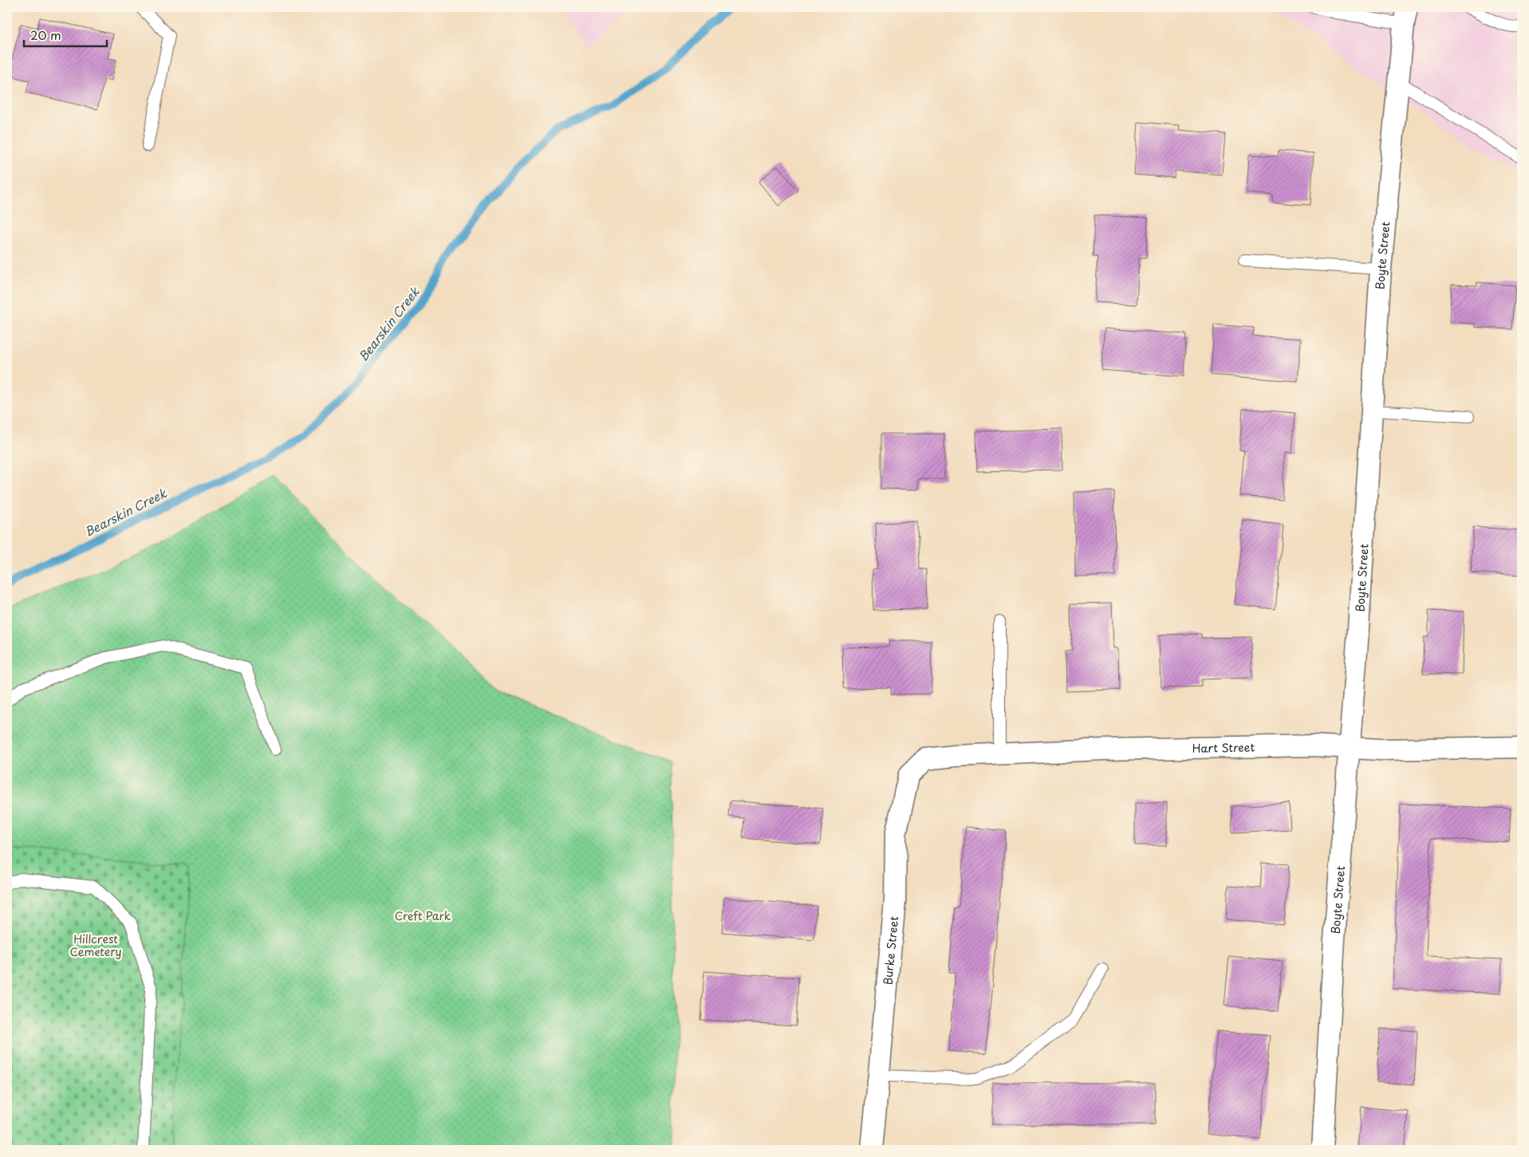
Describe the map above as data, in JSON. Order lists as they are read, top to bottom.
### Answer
{
  "streets": {
    "street": ["Boyte Street", "Hart Street", "Burke Street"]
  },
  "crossings": [
    ["Boyte Street", "Hart Street"],
    ["Hart Street", "Burke Street"]
  ],
  "water": ["Bearskin Creek"],
  "parks": ["Creft Park", "Hillcrest Cemetery"],
  "scale_bar": "20 m"
}
